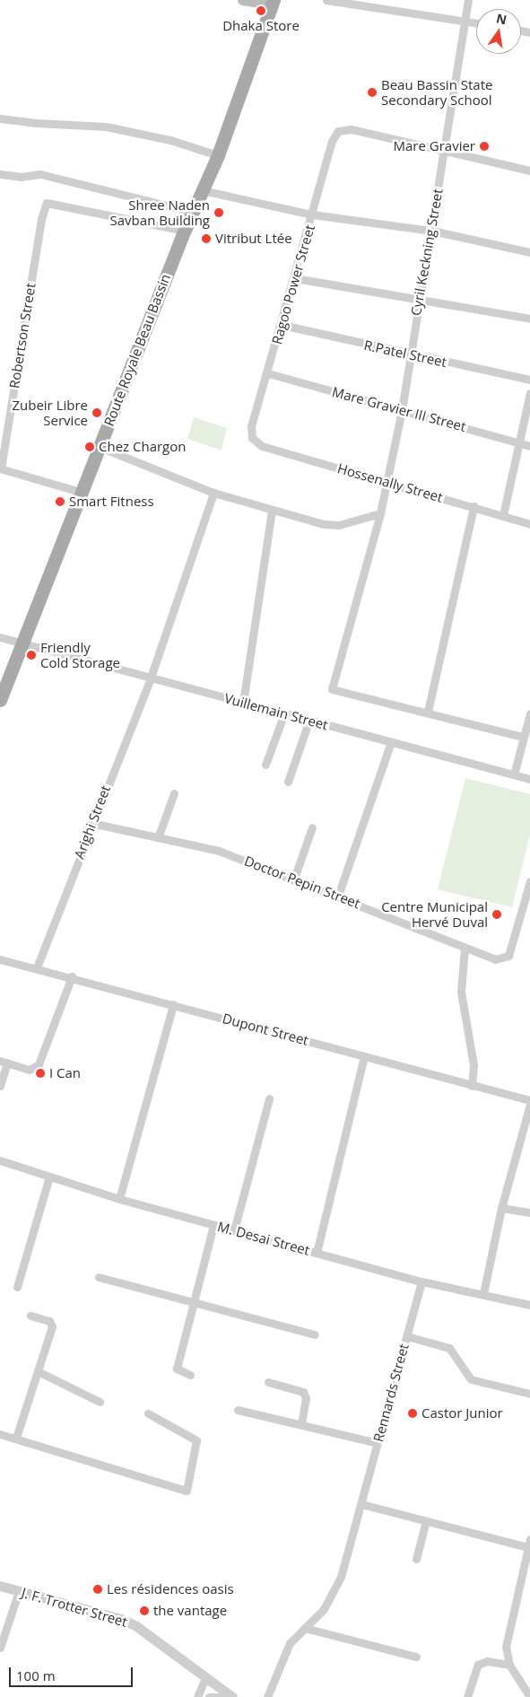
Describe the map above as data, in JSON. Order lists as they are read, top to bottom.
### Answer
{
  "streets": {
    "main road": ["Route Royale Beau Bassin"],
    "street": [
      "Cyril Keckning Street",
      "Ragoo Power Street",
      "Robertson Street",
      "R.Patel Street",
      "Mare Gravier III Street",
      "Hossenally Street",
      "Vuillemain Street",
      "Arighi Street",
      "Doctor Pepin Street",
      "Dupont Street",
      "M. Desai Street",
      "Rennards Street",
      "J. F. Trotter Street"
    ]
  },
  "crossings": [
    ["Cyril Keckning Street", "Ragoo Power Street"],
    ["Cyril Keckning Street", "R.Patel Street"],
    ["Cyril Keckning Street", "Mare Gravier III Street"],
    ["Cyril Keckning Street", "Hossenally Street"],
    ["Ragoo Power Street", "R.Patel Street"],
    ["Ragoo Power Street", "Mare Gravier III Street"],
    ["Ragoo Power Street", "Hossenally Street"],
    ["Robertson Street", "Route Royale Beau Bassin"],
    ["Route Royale Beau Bassin", "Vuillemain Street"],
    ["Vuillemain Street", "Arighi Street"],
    ["Arighi Street", "Doctor Pepin Street"],
    ["Arighi Street", "Dupont Street"],
    ["M. Desai Street", "Rennards Street"]
  ],
  "places": [
    "Dhaka Store",
    "Beau Bassin State Secondary School",
    "Mare Gravier",
    "Shree Naden Savban Building",
    "Vitribut Ltée",
    "Zubeir Libre Service",
    "Chez Chargon",
    "Smart Fitness",
    "Friendly Cold Storage",
    "Centre Municipal Hervé Duval",
    "I Can",
    "Castor Junior",
    "Les résidences oasis",
    "the vantage"
  ],
  "scale_bar": "100 m",
  "north": "top"
}
